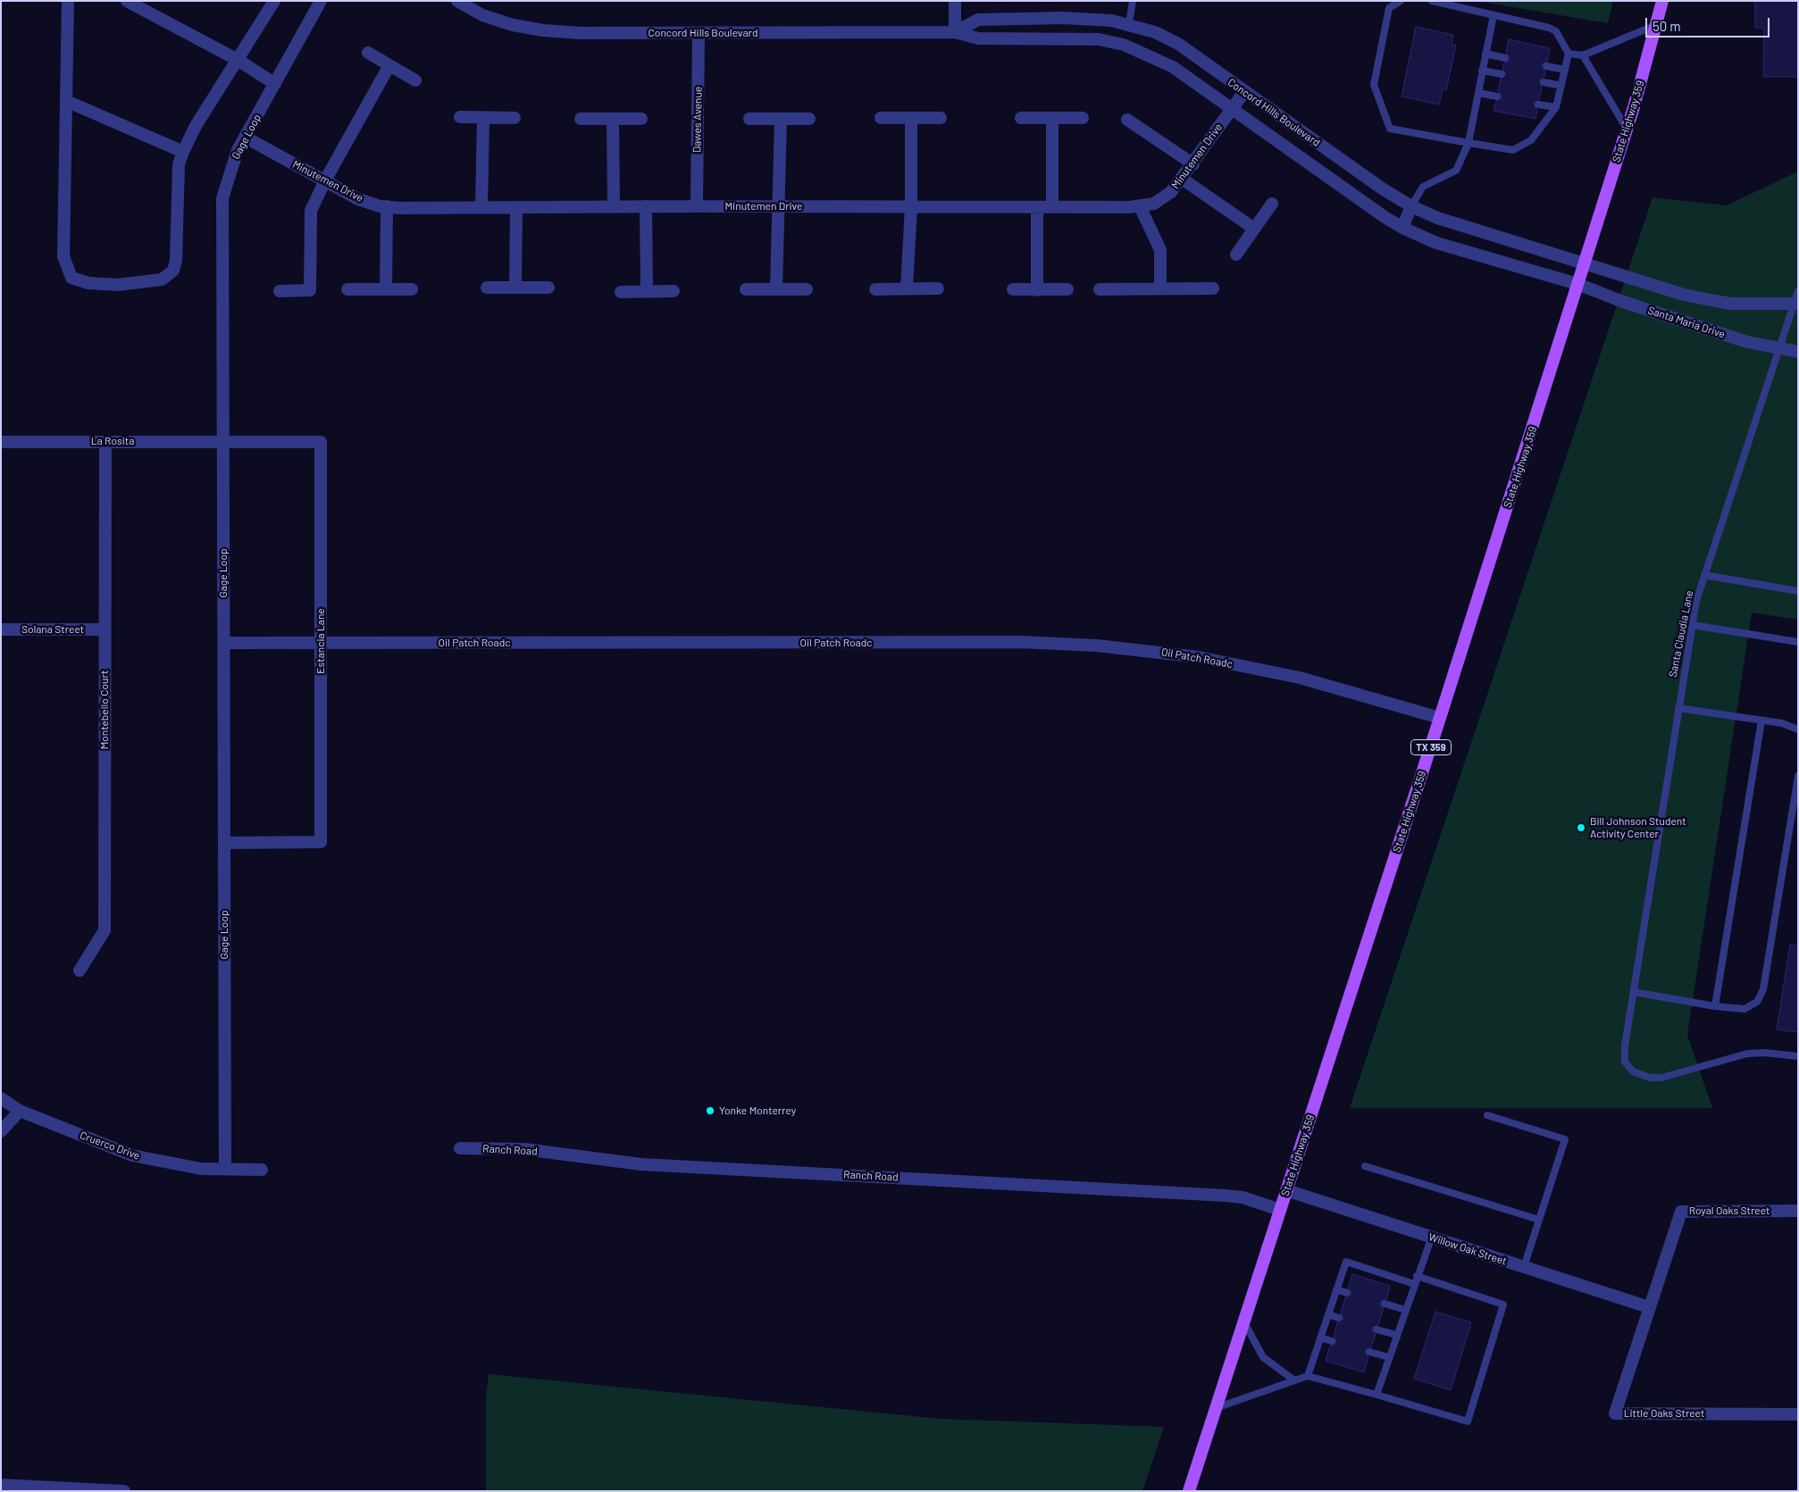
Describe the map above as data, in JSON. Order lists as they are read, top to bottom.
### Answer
{
  "streets": {
    "main road": ["State Highway 359", "TX 359"],
    "street": [
      "Concord Hills Boulevard",
      "Dawes Avenue",
      "Gage Loop",
      "Minutemen Drive",
      "Santa Maria Drive",
      "La Rosita",
      "Solana Street",
      "Estancia Lane",
      "Oil Patch Roadc",
      "Montebello Court",
      "Cruerco Drive",
      "Ranch Road",
      "Royal Oaks Street",
      "Willow Oak Street",
      "Little Oaks Street"
    ],
    "lane": ["Santa Claudia Lane"]
  },
  "crossings": [
    ["Concord Hills Boulevard", "Dawes Avenue"],
    ["Concord Hills Boulevard", "State Highway 359"],
    ["Concord Hills Boulevard", "Minutemen Drive"],
    ["Concord Hills Boulevard", "Santa Maria Drive"],
    ["Dawes Avenue", "Minutemen Drive"],
    ["State Highway 359", "Santa Maria Drive"],
    ["State Highway 359", "Oil Patch Roadc"],
    ["State Highway 359", "Ranch Road"],
    ["State Highway 359", "Willow Oak Street"],
    ["Gage Loop", "Minutemen Drive"],
    ["Gage Loop", "La Rosita"],
    ["Gage Loop", "Estancia Lane"],
    ["Gage Loop", "Oil Patch Roadc"],
    ["Gage Loop", "Cruerco Drive"],
    ["Santa Maria Drive", "Santa Claudia Lane"],
    ["La Rosita", "Estancia Lane"],
    ["La Rosita", "Montebello Court"],
    ["Solana Street", "Montebello Court"],
    ["Estancia Lane", "Oil Patch Roadc"],
    ["Royal Oaks Street", "Willow Oak Street"],
    ["Royal Oaks Street", "Little Oaks Street"],
    ["Willow Oak Street", "Little Oaks Street"]
  ],
  "places": ["Bill Johnson Student Activity Center", "Yonke Monterrey"],
  "scale_bar": "50 m"
}
